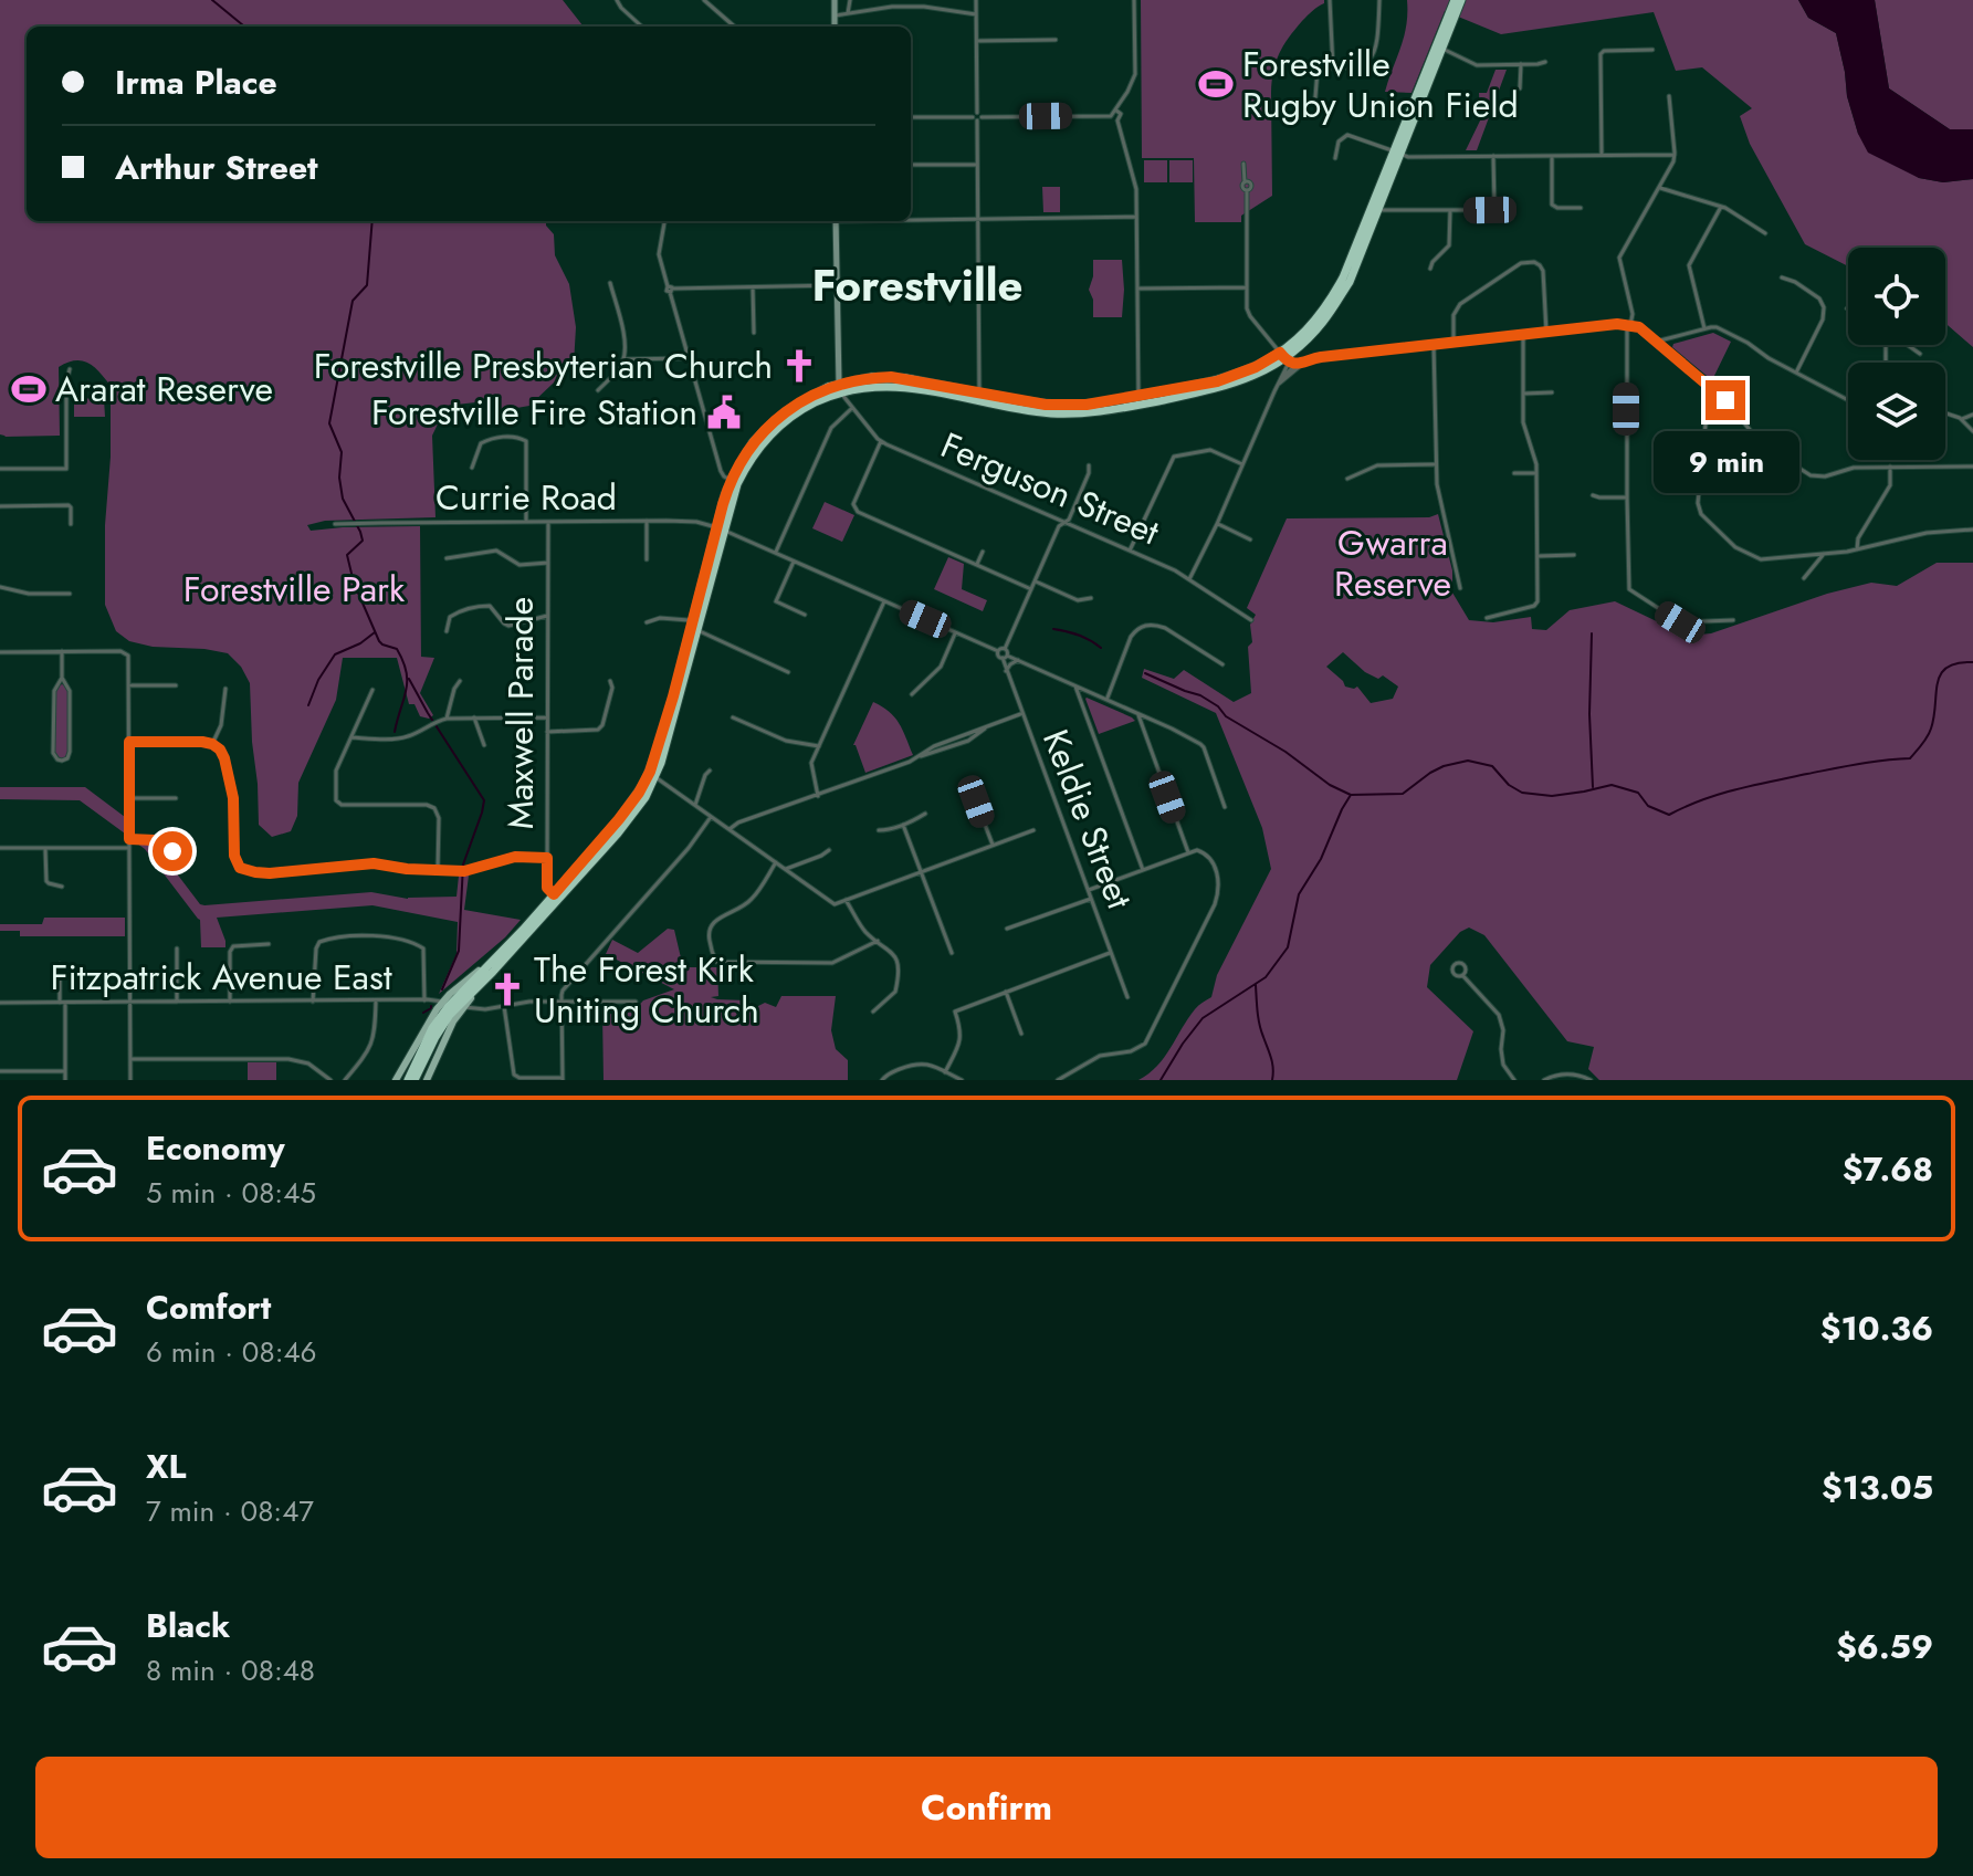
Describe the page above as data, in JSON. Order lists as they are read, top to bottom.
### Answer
{
  "streets": {
    "street": [
      "Ferguson Street",
      "Currie Road",
      "Maxwell Parade",
      "Keldie Street",
      "Fitzpatrick Avenue East"
    ]
  },
  "crossings": [
    ["Currie Road", "Maxwell Parade"]
  ],
  "districts": ["Forestville"],
  "parks": ["Gwarra Reserve", "Forestville Park"],
  "places": {
    "sports": ["Forestville Rugby Union Field", "Ararat Reserve"],
    "church": ["Forestville Presbyterian Church", "The Forest Kirk Uniting Church"],
    "public building": ["Forestville Fire Station"]
  },
  "page": {
    "banner": ["Irma Place", "Arthur Street"],
    "bubble": "9 min",
    "list": [
      {
        "name": "Economy",
        "note": "5 min · 08:45",
        "value": "$7.68"
      },
      {
        "name": "Comfort",
        "note": "6 min · 08:46",
        "value": "$10.36"
      },
      {
        "name": "XL",
        "note": "7 min · 08:47",
        "value": "$13.05"
      },
      {
        "name": "Black",
        "note": "8 min · 08:48",
        "value": "$6.59"
      }
    ],
    "buttons": "Confirm"
  }
}
